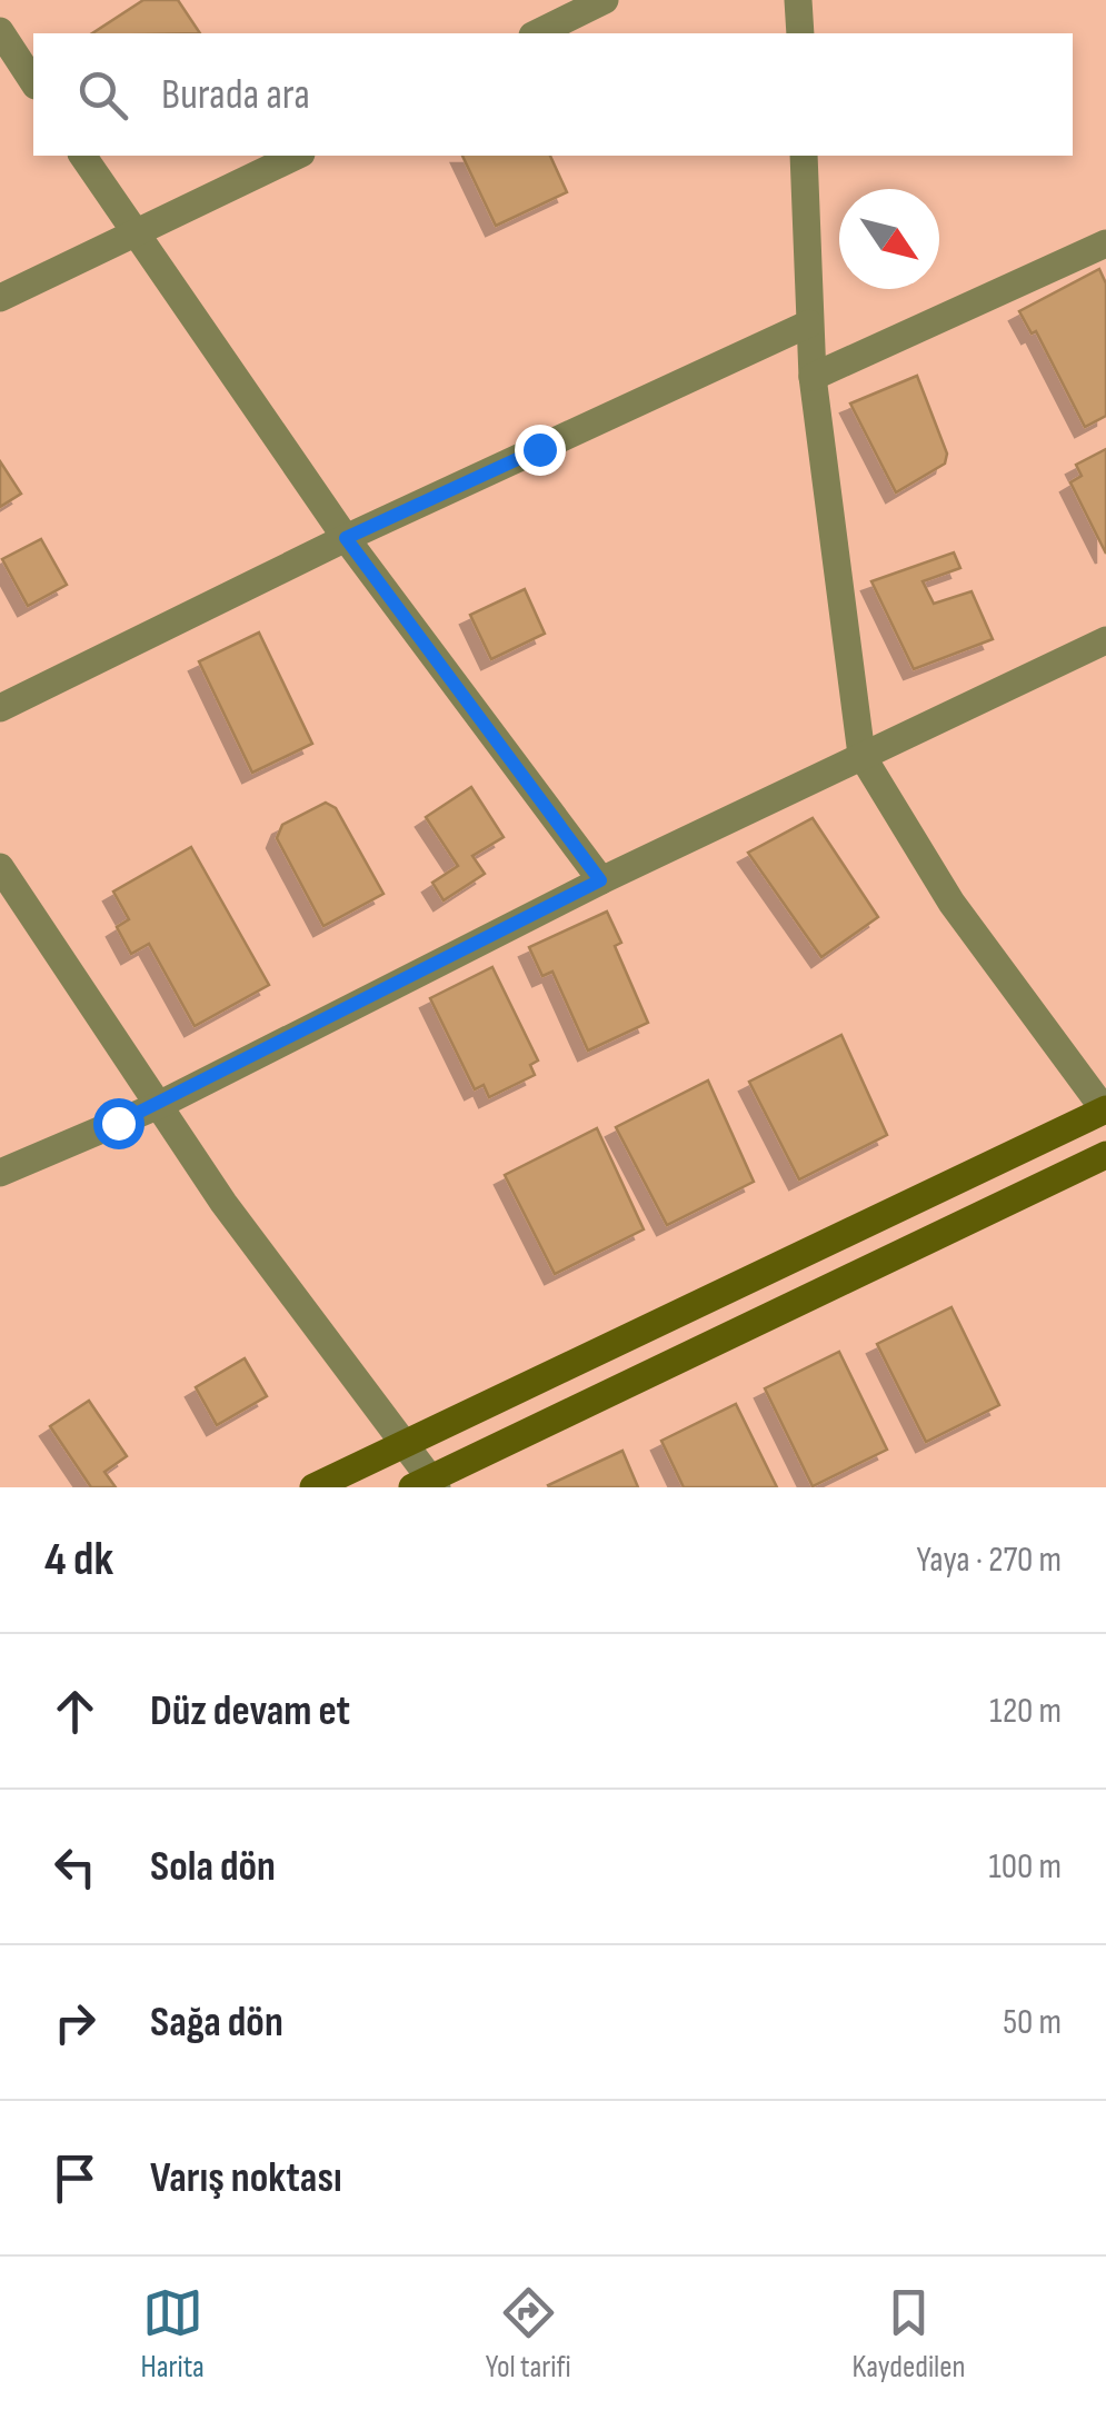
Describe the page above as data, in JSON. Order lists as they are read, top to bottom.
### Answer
{
  "north": "bottom right",
  "page": {
    "search": "Burada ara",
    "heading": ["4 dk", "Yaya · 270 m"],
    "list": [
      ["Düz devam et", "120 m"],
      ["Sola dön", "100 m"],
      ["Sağa dön", "50 m"],
      "Varış noktası"
    ],
    "nav": ["Harita", "Yol tarifi", "Kaydedilen"]
  }
}
